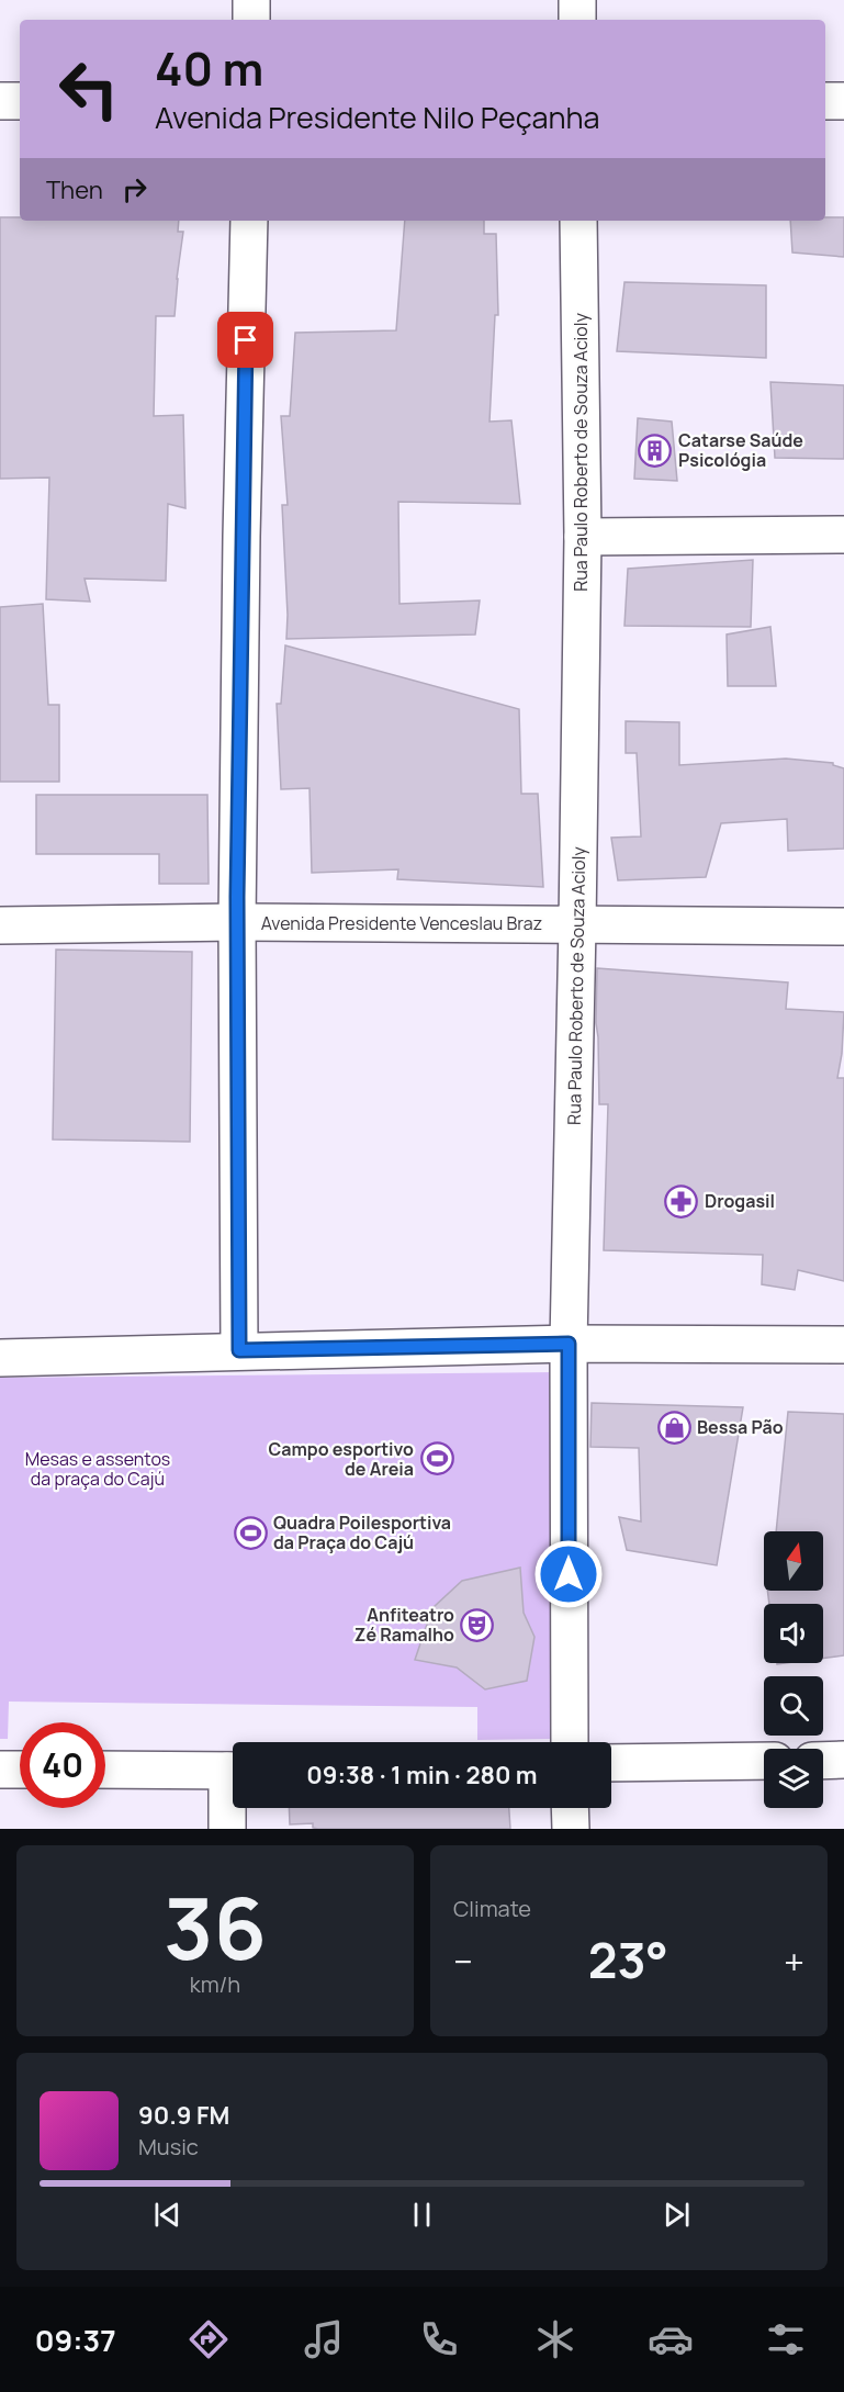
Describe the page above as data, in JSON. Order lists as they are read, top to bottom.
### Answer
{
  "streets": {
    "street": ["Rua Paulo Roberto de Souza Acioly", "Avenida Presidente Venceslau Braz"]
  },
  "crossings": [
    ["Rua Paulo Roberto de Souza Acioly", "Avenida Presidente Venceslau Braz"]
  ],
  "parks": ["Mesas e assentos da praça do Cajú"],
  "places": {
    "building": ["Catarse Saúde Psicológia"],
    "pharmacy": ["Drogasil"],
    "shop": ["Bessa Pão"],
    "sports": ["Campo esportivo de Areia", "Quadra Poilesportiva da Praça do Cajú"],
    "theatre": ["Anfiteatro Zé Ramalho"]
  },
  "north": "top",
  "page": {
    "turn": ["40 m", "Avenida Presidente Nilo Peçanha"],
    "then": "Then",
    "limit": "40",
    "trip": "09:38 · 1 min · 280 m",
    "tile": [
      ["36", "km/h"],
      "Climate"
    ],
    "heat": ["−", "23°", "+"],
    "song": ["90.9 FM", "Music"],
    "tabs": "09:37"
  }
}
